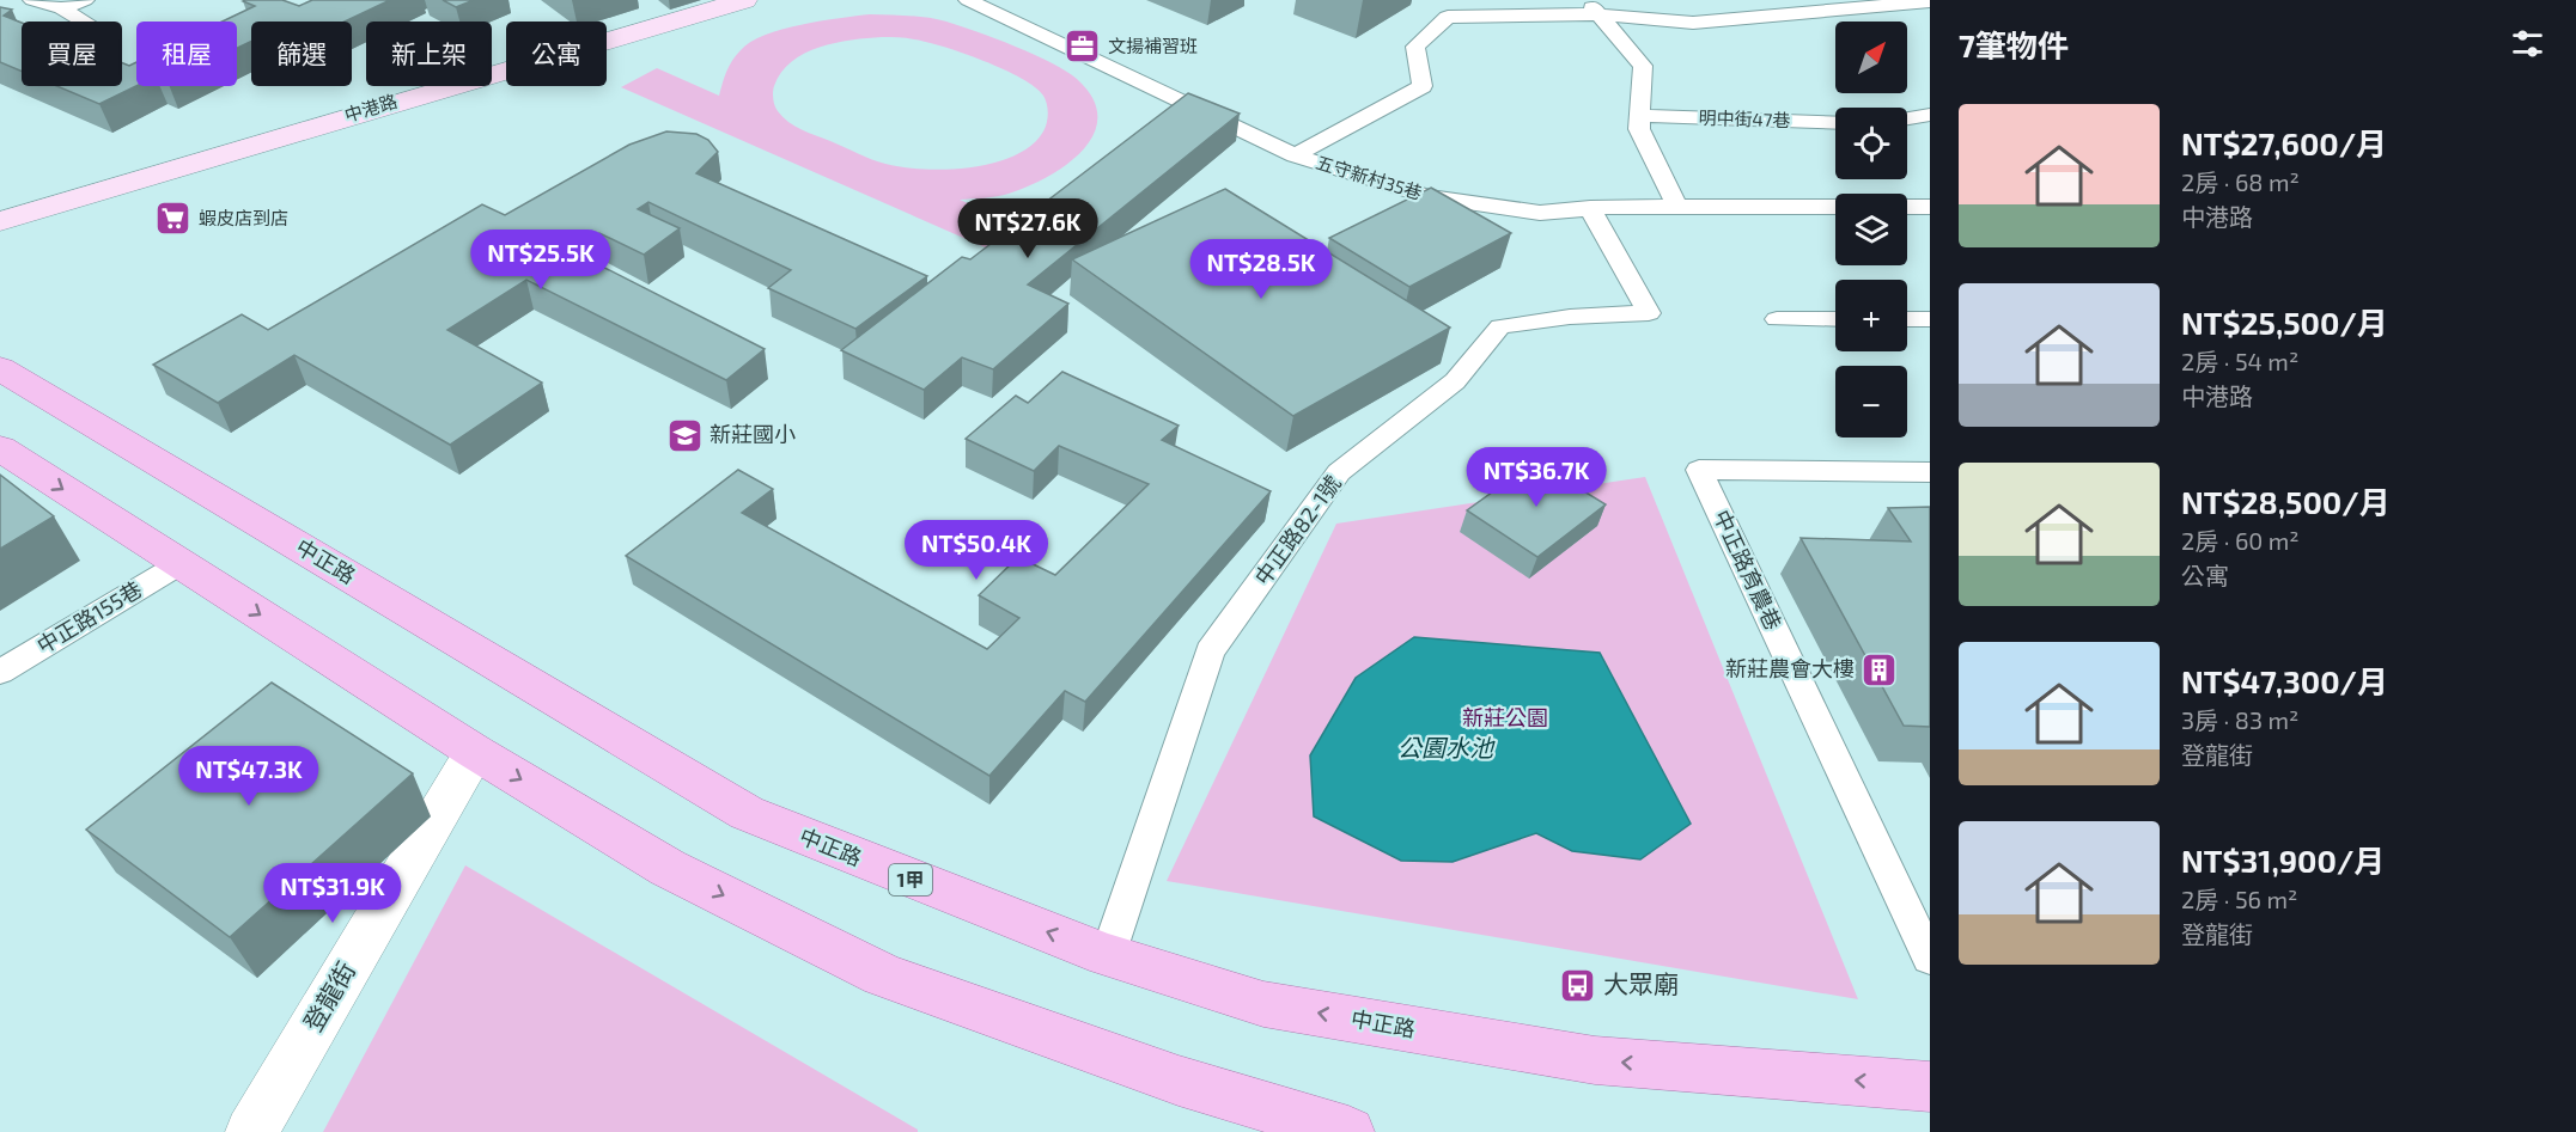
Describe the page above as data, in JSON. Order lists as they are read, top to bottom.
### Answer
{
  "streets": {
    "main road": ["中正路", "1甲"],
    "street": ["中港路", "登龍街"],
    "lane": [
      "明中街47巷",
      "五守新村35巷",
      "中正路82-1號",
      "中正路育農巷",
      "中正路155巷"
    ]
  },
  "crossings": [
    ["五守新村35巷", "中正路82-1號"],
    ["中正路82-1號", "中正路"]
  ],
  "water": ["公園水池"],
  "parks": ["新莊公園"],
  "places": {
    "office": ["文揚補習班"],
    "supermarket": ["蝦皮店到店"],
    "school or university": ["新莊國小"],
    "building": ["新莊農會大樓"],
    "bus stop": ["大眾廟"]
  },
  "north": "top right",
  "page": {
    "heading": "7筆物件",
    "map_buttons": ["+", "−"],
    "chip": [
      "買屋",
      "租屋",
      "篩選",
      "新上架",
      "公寓"
    ],
    "list": [
      {
        "name": "NT$27,600/月",
        "note": "2房 · 68 m² · 中港路"
      },
      {
        "name": "NT$25,500/月",
        "note": "2房 · 54 m² · 中港路"
      },
      {
        "name": "NT$28,500/月",
        "note": "2房 · 60 m² · 公寓"
      },
      {
        "name": "NT$47,300/月",
        "note": "3房 · 83 m² · 登龍街"
      },
      {
        "name": "NT$31,900/月",
        "note": "2房 · 56 m² · 登龍街"
      }
    ],
    "price": [
      "NT$27.6K",
      "NT$25.5K",
      "NT$28.5K",
      "NT$36.7K",
      "NT$50.4K",
      "NT$47.3K",
      "NT$31.9K"
    ]
  }
}
